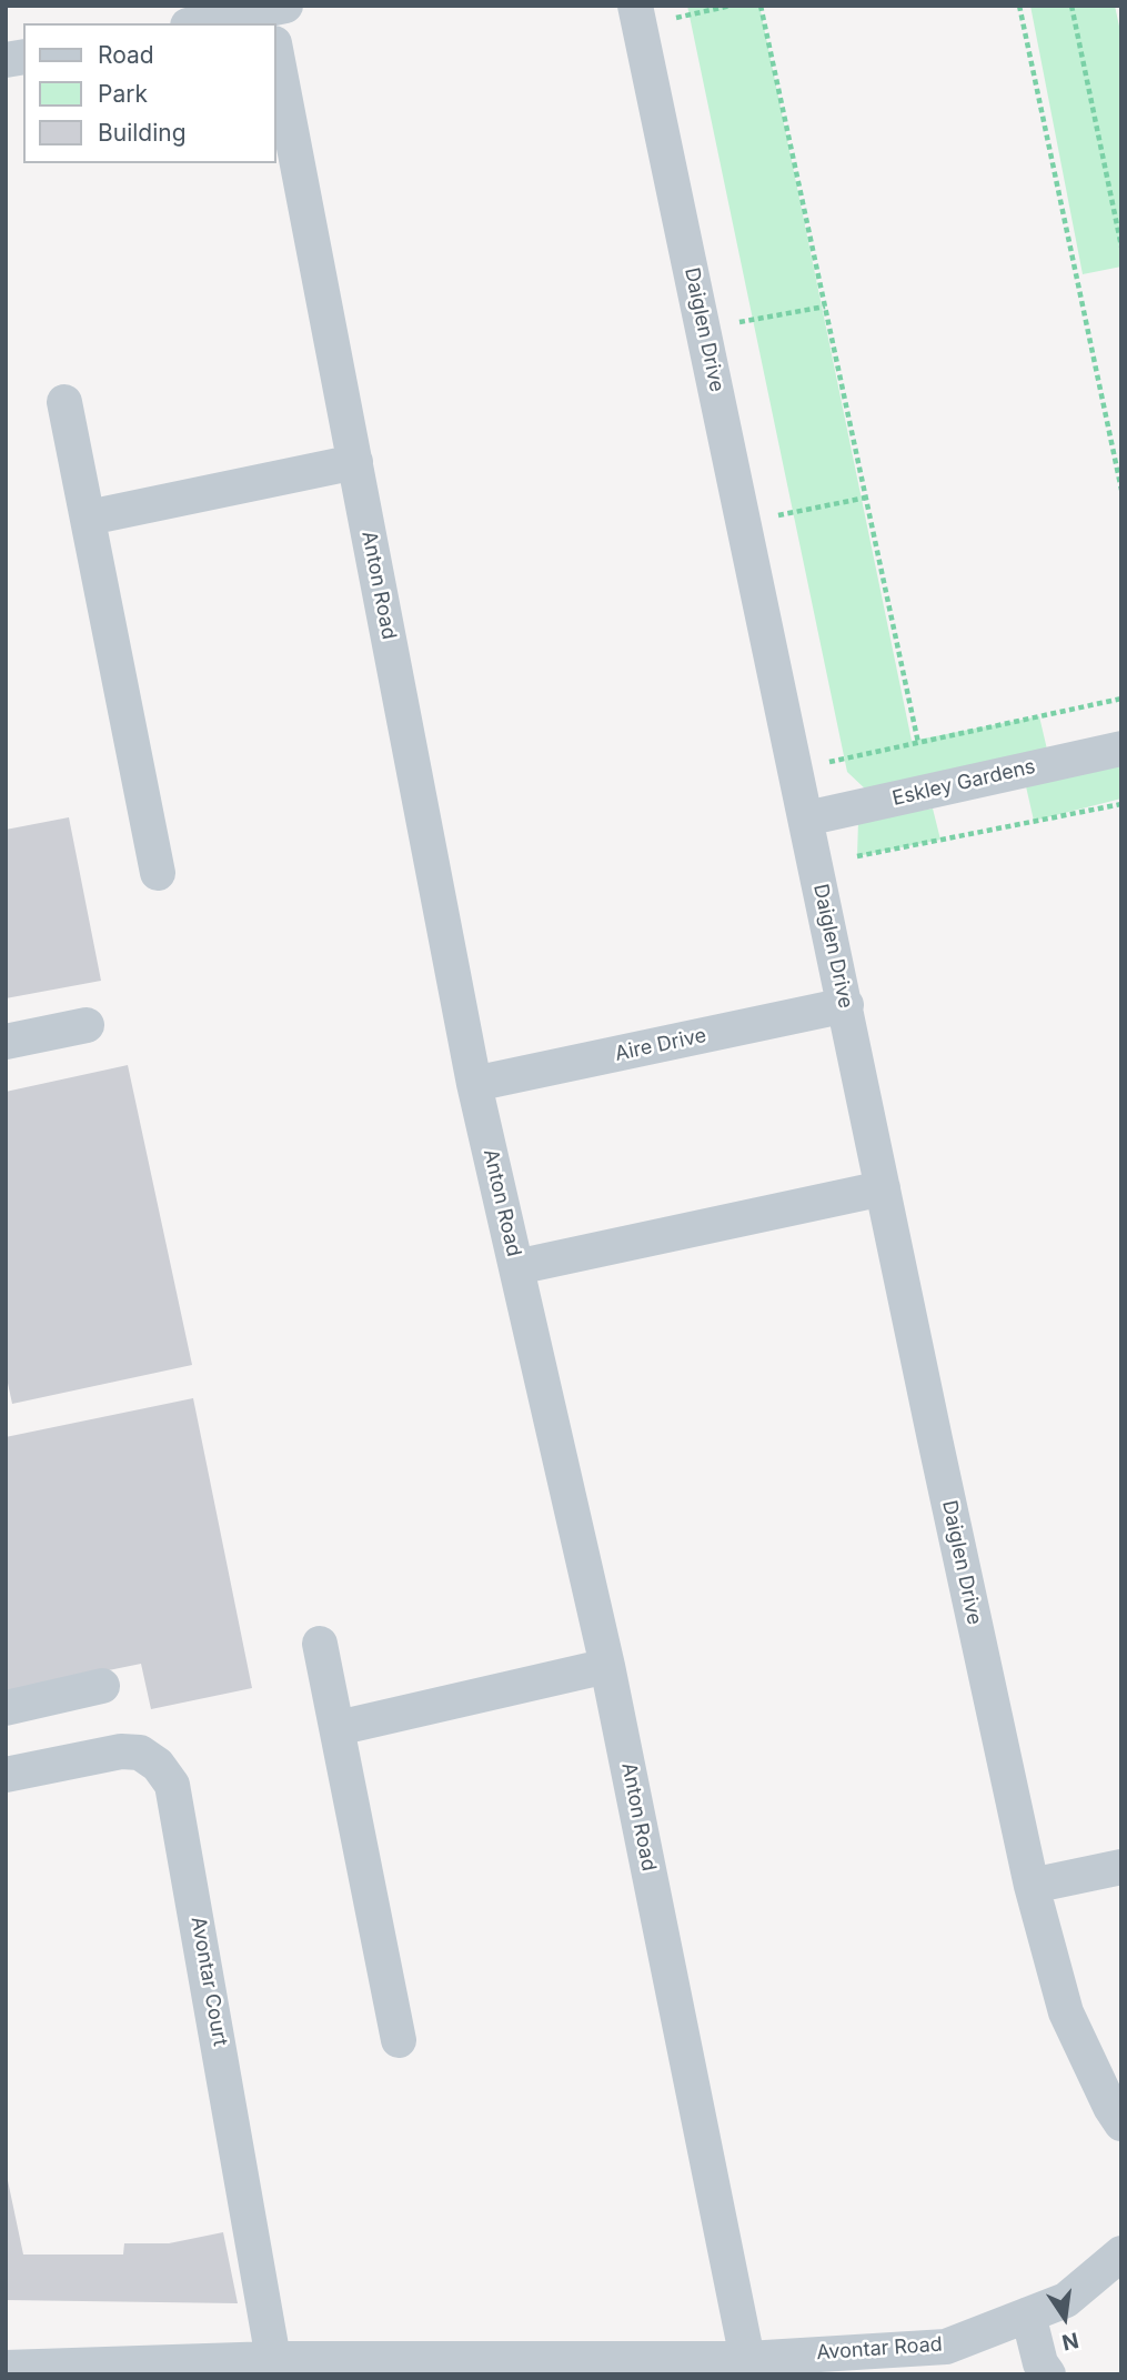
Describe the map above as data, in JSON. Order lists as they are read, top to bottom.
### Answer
{
  "streets": {
    "street": [
      "Daiglen Drive",
      "Anton Road",
      "Eskley Gardens",
      "Aire Drive",
      "Avontar Court",
      "Avontar Road"
    ]
  },
  "crossings": [
    ["Daiglen Drive", "Eskley Gardens"],
    ["Daiglen Drive", "Aire Drive"],
    ["Anton Road", "Aire Drive"],
    ["Anton Road", "Avontar Road"],
    ["Avontar Court", "Avontar Road"]
  ],
  "legend": ["Road", "Park", "Building"],
  "north": "bottom"
}
